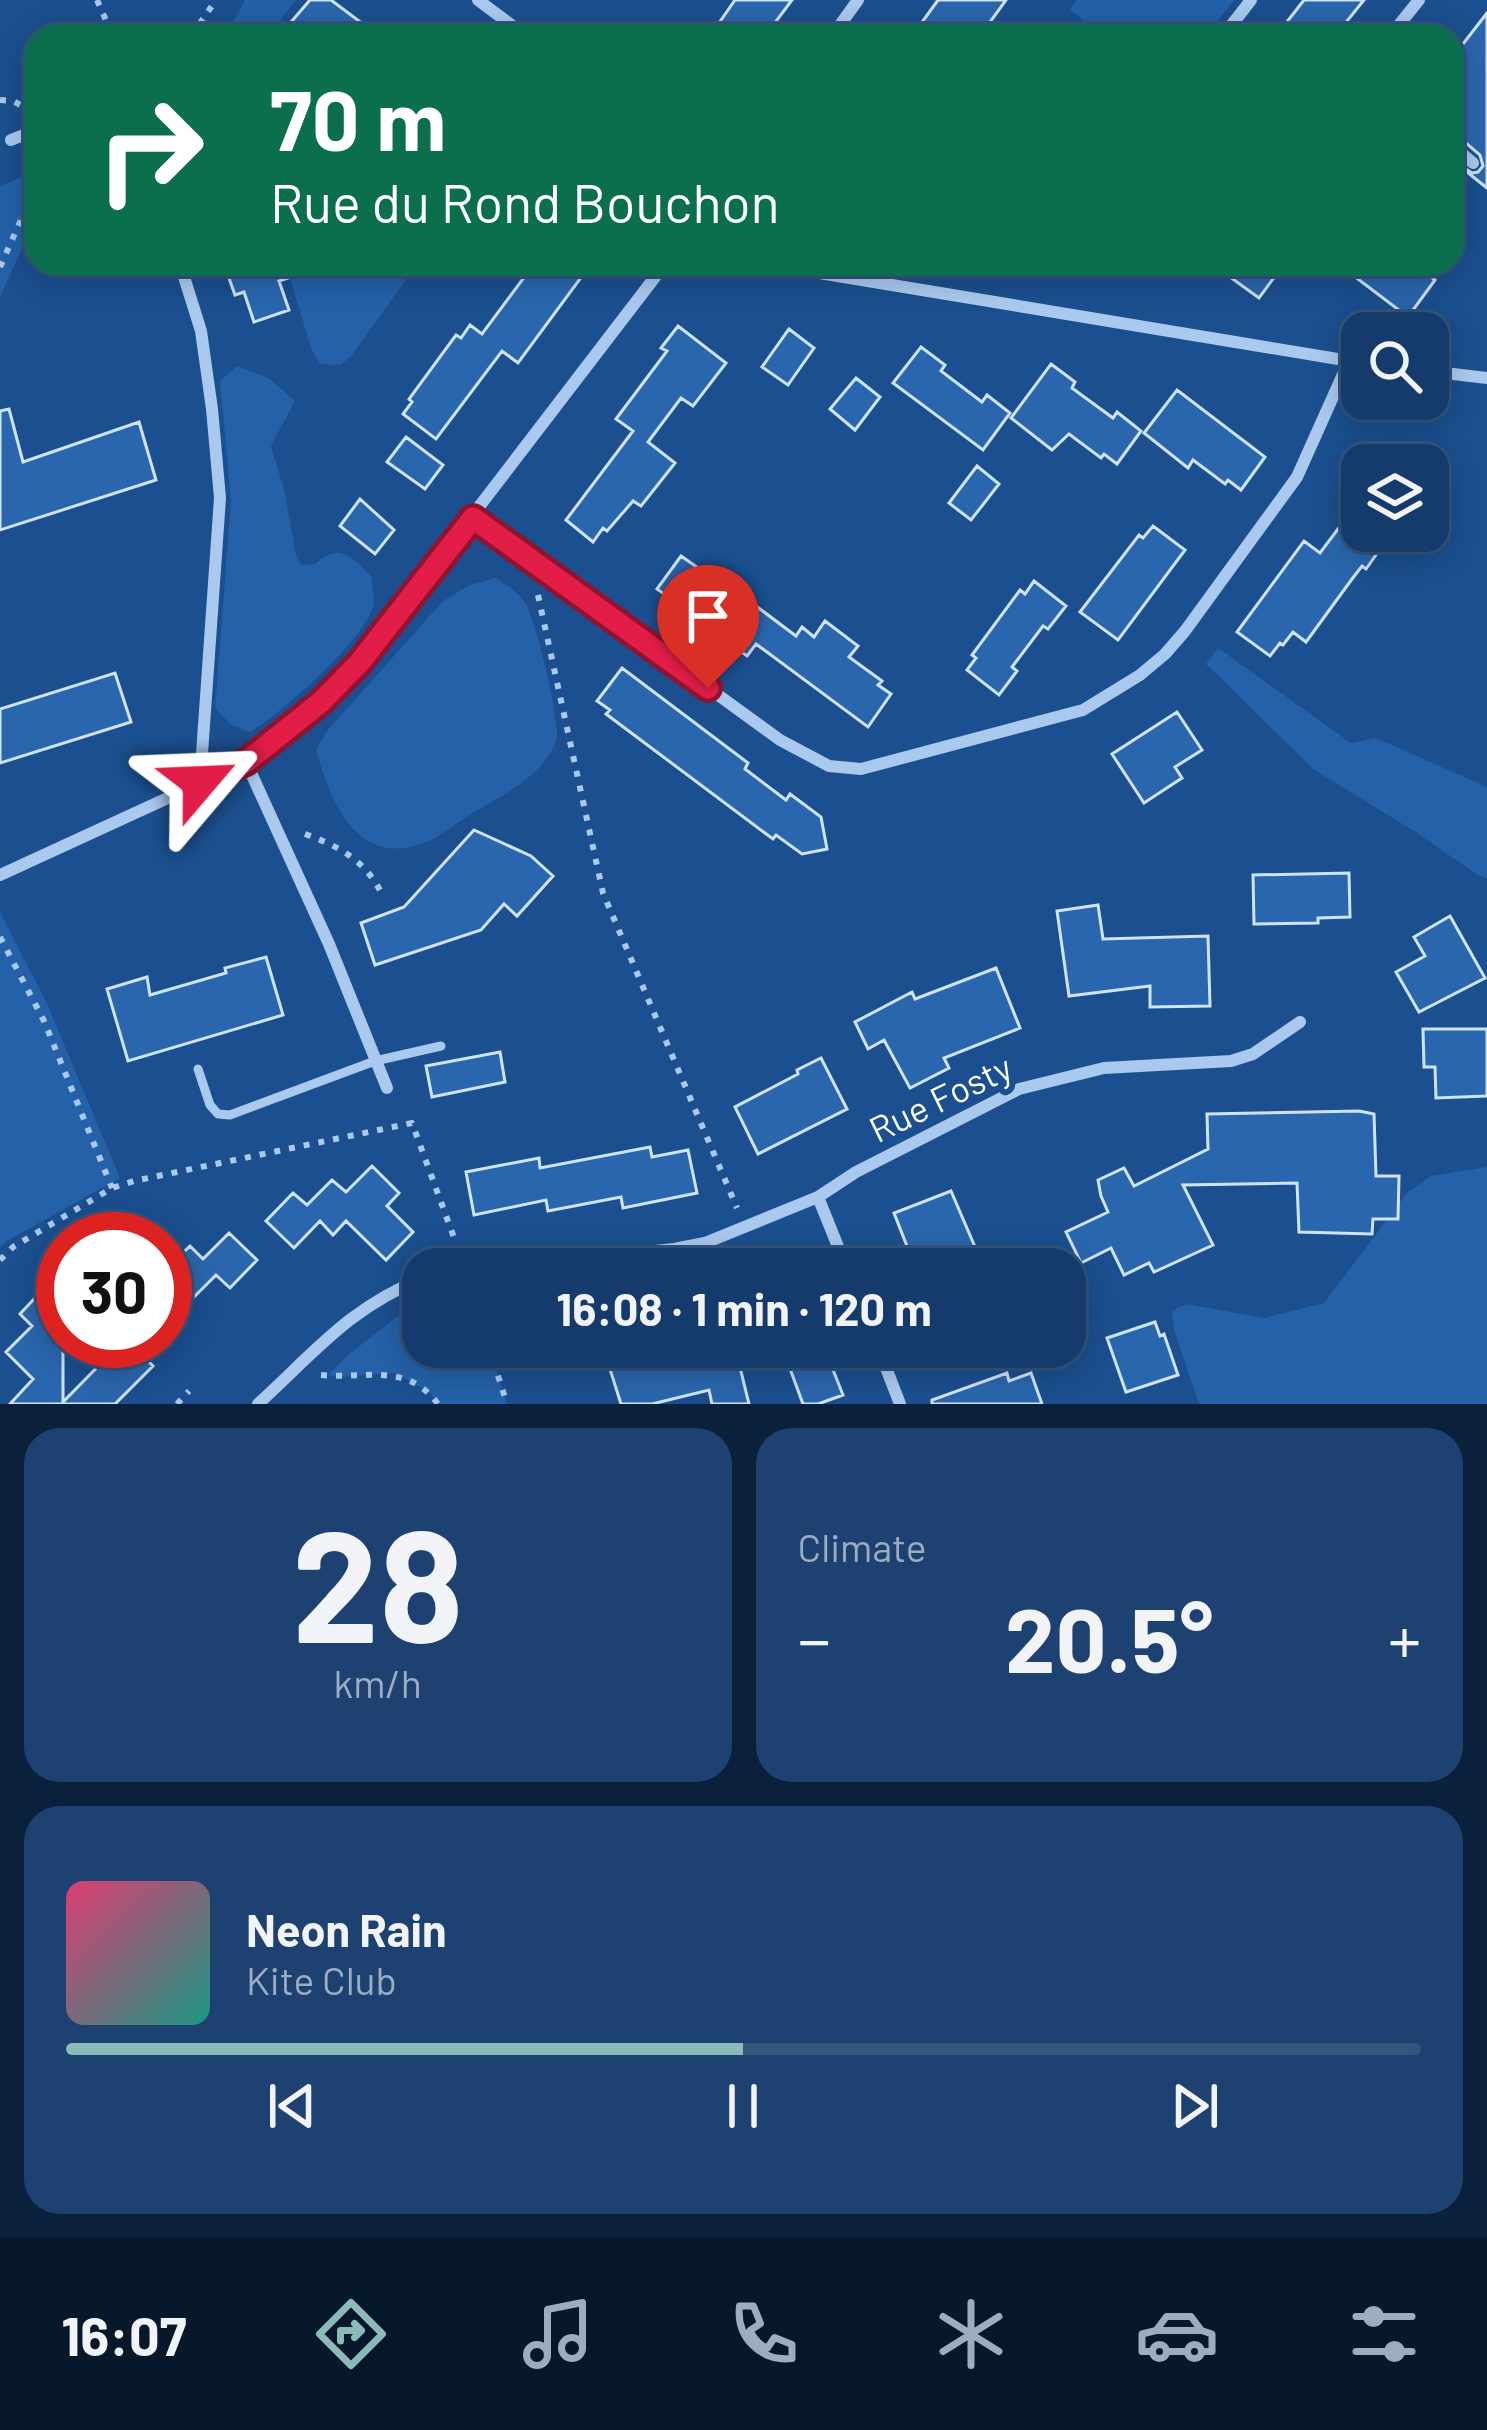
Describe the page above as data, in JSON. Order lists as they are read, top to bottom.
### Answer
{
  "streets": {
    "street": ["Rue Fosty"]
  },
  "page": {
    "turn": ["70 m", "Rue du Rond Bouchon"],
    "limit": "30",
    "trip": "16:08 · 1 min · 120 m",
    "tile": [
      ["28", "km/h"],
      "Climate"
    ],
    "heat": ["−", "20.5°", "+"],
    "song": ["Neon Rain", "Kite Club"],
    "tabs": "16:07"
  }
}
